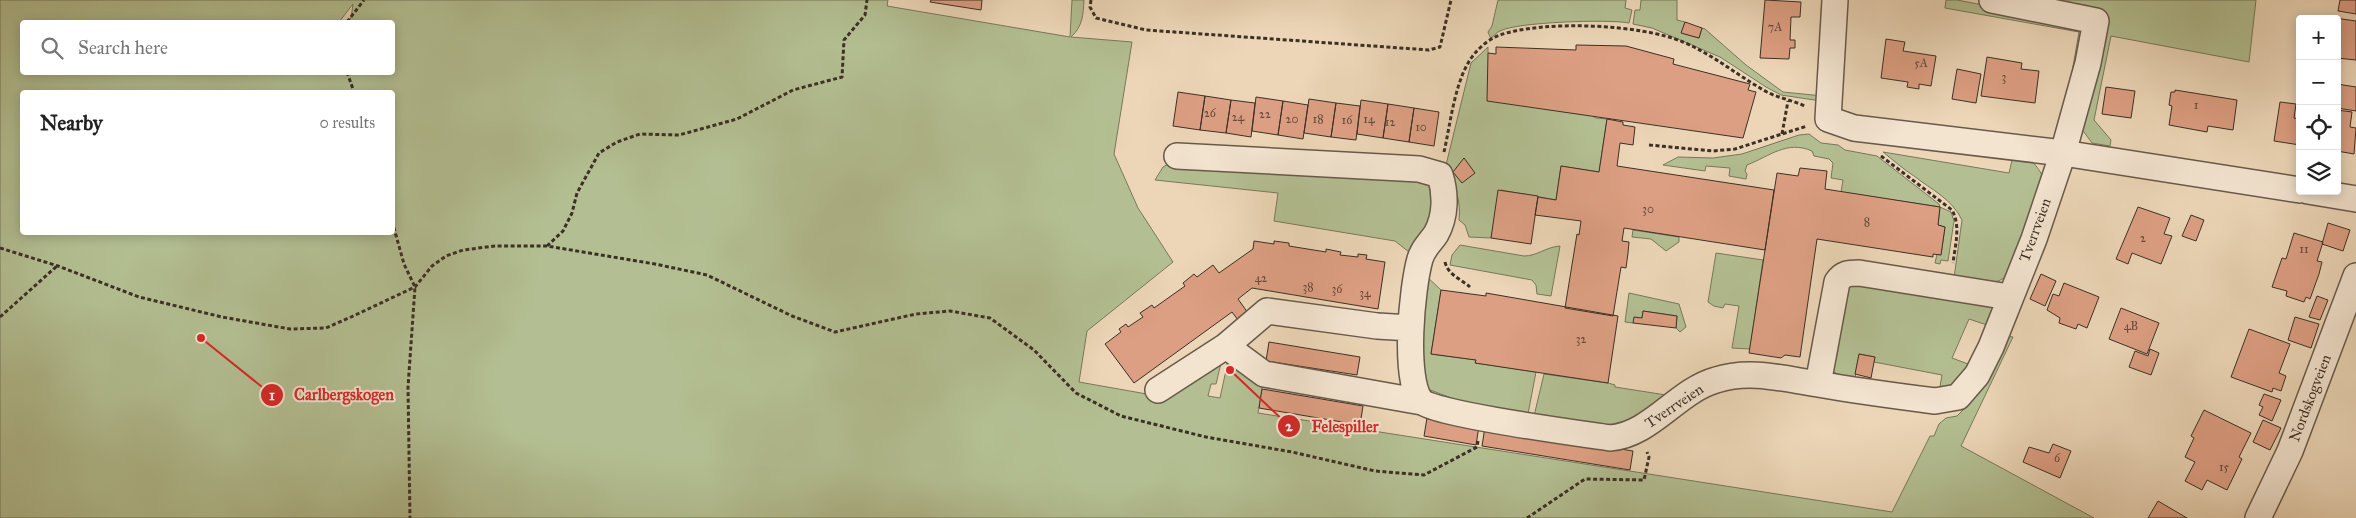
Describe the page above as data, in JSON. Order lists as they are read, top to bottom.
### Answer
{
  "streets": {
    "street": ["Tverrveien", "Nordskogveien"]
  },
  "places": ["Carlbergskogen", "Felespiller"],
  "house_numbers": [
    "7A",
    "5A",
    "3",
    "1",
    "26",
    "22",
    "24",
    "20",
    "18",
    "14",
    "16",
    "12",
    "10",
    "30",
    "8",
    "2",
    "11",
    "42",
    "38",
    "36",
    "34",
    "4B",
    "32",
    "6",
    "15"
  ],
  "page": {
    "map_buttons": ["+", "−"],
    "search": "Search here",
    "heading": ["Nearby", "0 results"]
  }
}
